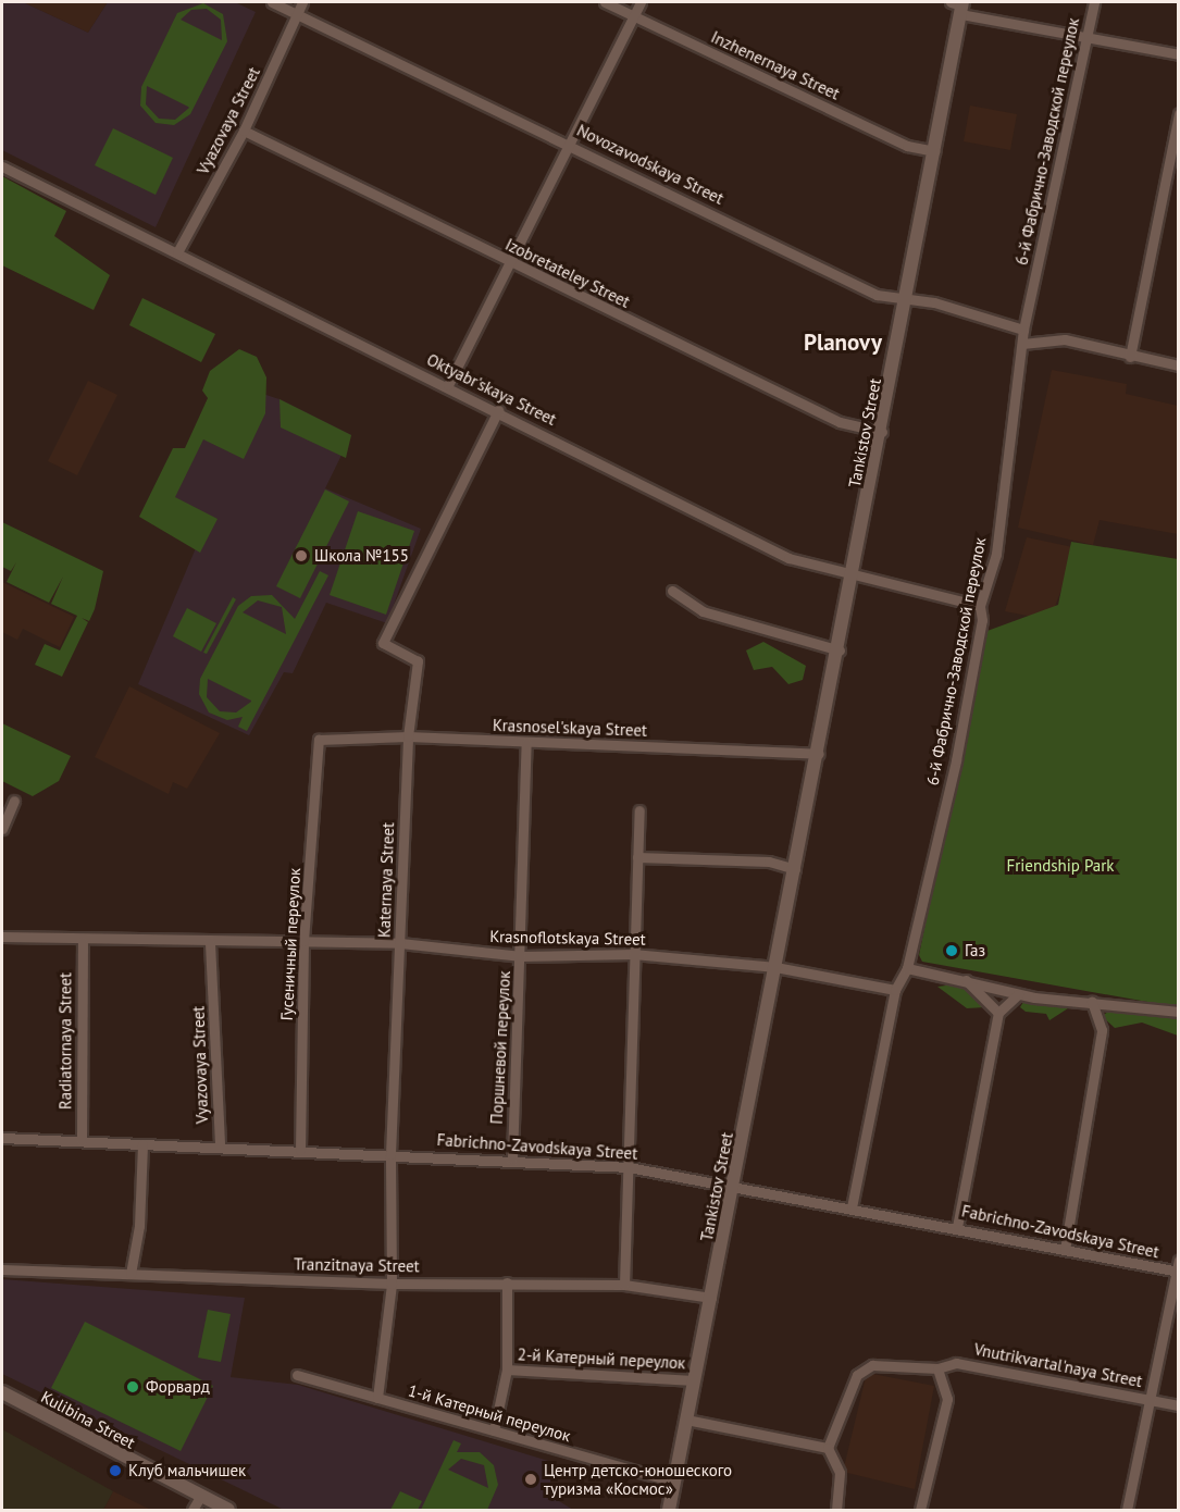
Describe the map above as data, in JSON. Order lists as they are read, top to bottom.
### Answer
{
  "streets": {
    "street": [
      "Inzhenernaya Street",
      "Vyazovaya Street",
      "6-й Фабрично-Заводской переулок",
      "Novozavodskaya Street",
      "Izobretateley Street",
      "Oktyabr'skaya Street",
      "Tankistov Street",
      "Krasnosel'skaya Street",
      "Katernaya Street",
      "Krasnoflotskaya Street",
      "Гусеничный переулок",
      "Radiatornaya Street",
      "Поршневой переулок",
      "Fabrichno-Zavodskaya Street",
      "Tranzitnaya Street",
      "2-й Катерный переулок",
      "Vnutrikvartal'naya Street",
      "1-й Катерный переулок",
      "Kulibina Street"
    ]
  },
  "crossings": [
    ["Inzhenernaya Street", "Tankistov Street"],
    ["Vyazovaya Street", "Novozavodskaya Street"],
    ["Vyazovaya Street", "Izobretateley Street"],
    ["Vyazovaya Street", "Oktyabr'skaya Street"],
    ["Vyazovaya Street", "Krasnoflotskaya Street"],
    ["Vyazovaya Street", "Fabrichno-Zavodskaya Street"],
    ["6-й Фабрично-Заводской переулок", "Novozavodskaya Street"],
    ["6-й Фабрично-Заводской переулок", "Oktyabr'skaya Street"],
    ["6-й Фабрично-Заводской переулок", "Krasnoflotskaya Street"],
    ["6-й Фабрично-Заводской переулок", "Fabrichno-Zavodskaya Street"],
    ["Novozavodskaya Street", "Tankistov Street"],
    ["Izobretateley Street", "Tankistov Street"],
    ["Oktyabr'skaya Street", "Tankistov Street"],
    ["Oktyabr'skaya Street", "Katernaya Street"],
    ["Tankistov Street", "Krasnosel'skaya Street"],
    ["Tankistov Street", "Krasnoflotskaya Street"],
    ["Tankistov Street", "Fabrichno-Zavodskaya Street"],
    ["Tankistov Street", "Tranzitnaya Street"],
    ["Tankistov Street", "2-й Катерный переулок"],
    ["Tankistov Street", "1-й Катерный переулок"],
    ["Krasnosel'skaya Street", "Katernaya Street"],
    ["Krasnosel'skaya Street", "Гусеничный переулок"],
    ["Krasnosel'skaya Street", "Поршневой переулок"],
    ["Katernaya Street", "Krasnoflotskaya Street"],
    ["Katernaya Street", "Fabrichno-Zavodskaya Street"],
    ["Katernaya Street", "Tranzitnaya Street"],
    ["Katernaya Street", "1-й Катерный переулок"],
    ["Krasnoflotskaya Street", "Гусеничный переулок"],
    ["Krasnoflotskaya Street", "Radiatornaya Street"],
    ["Krasnoflotskaya Street", "Поршневой переулок"],
    ["Гусеничный переулок", "Fabrichno-Zavodskaya Street"],
    ["Radiatornaya Street", "Fabrichno-Zavodskaya Street"],
    ["Поршневой переулок", "Fabrichno-Zavodskaya Street"]
  ],
  "districts": ["Planovy"],
  "parks": ["Friendship Park"],
  "places": [
    "Школа №155",
    "Газ",
    "Форвард",
    "Клуб мальчишек",
    "Центр детско-юношеского туризма «Космос»"
  ]
}
